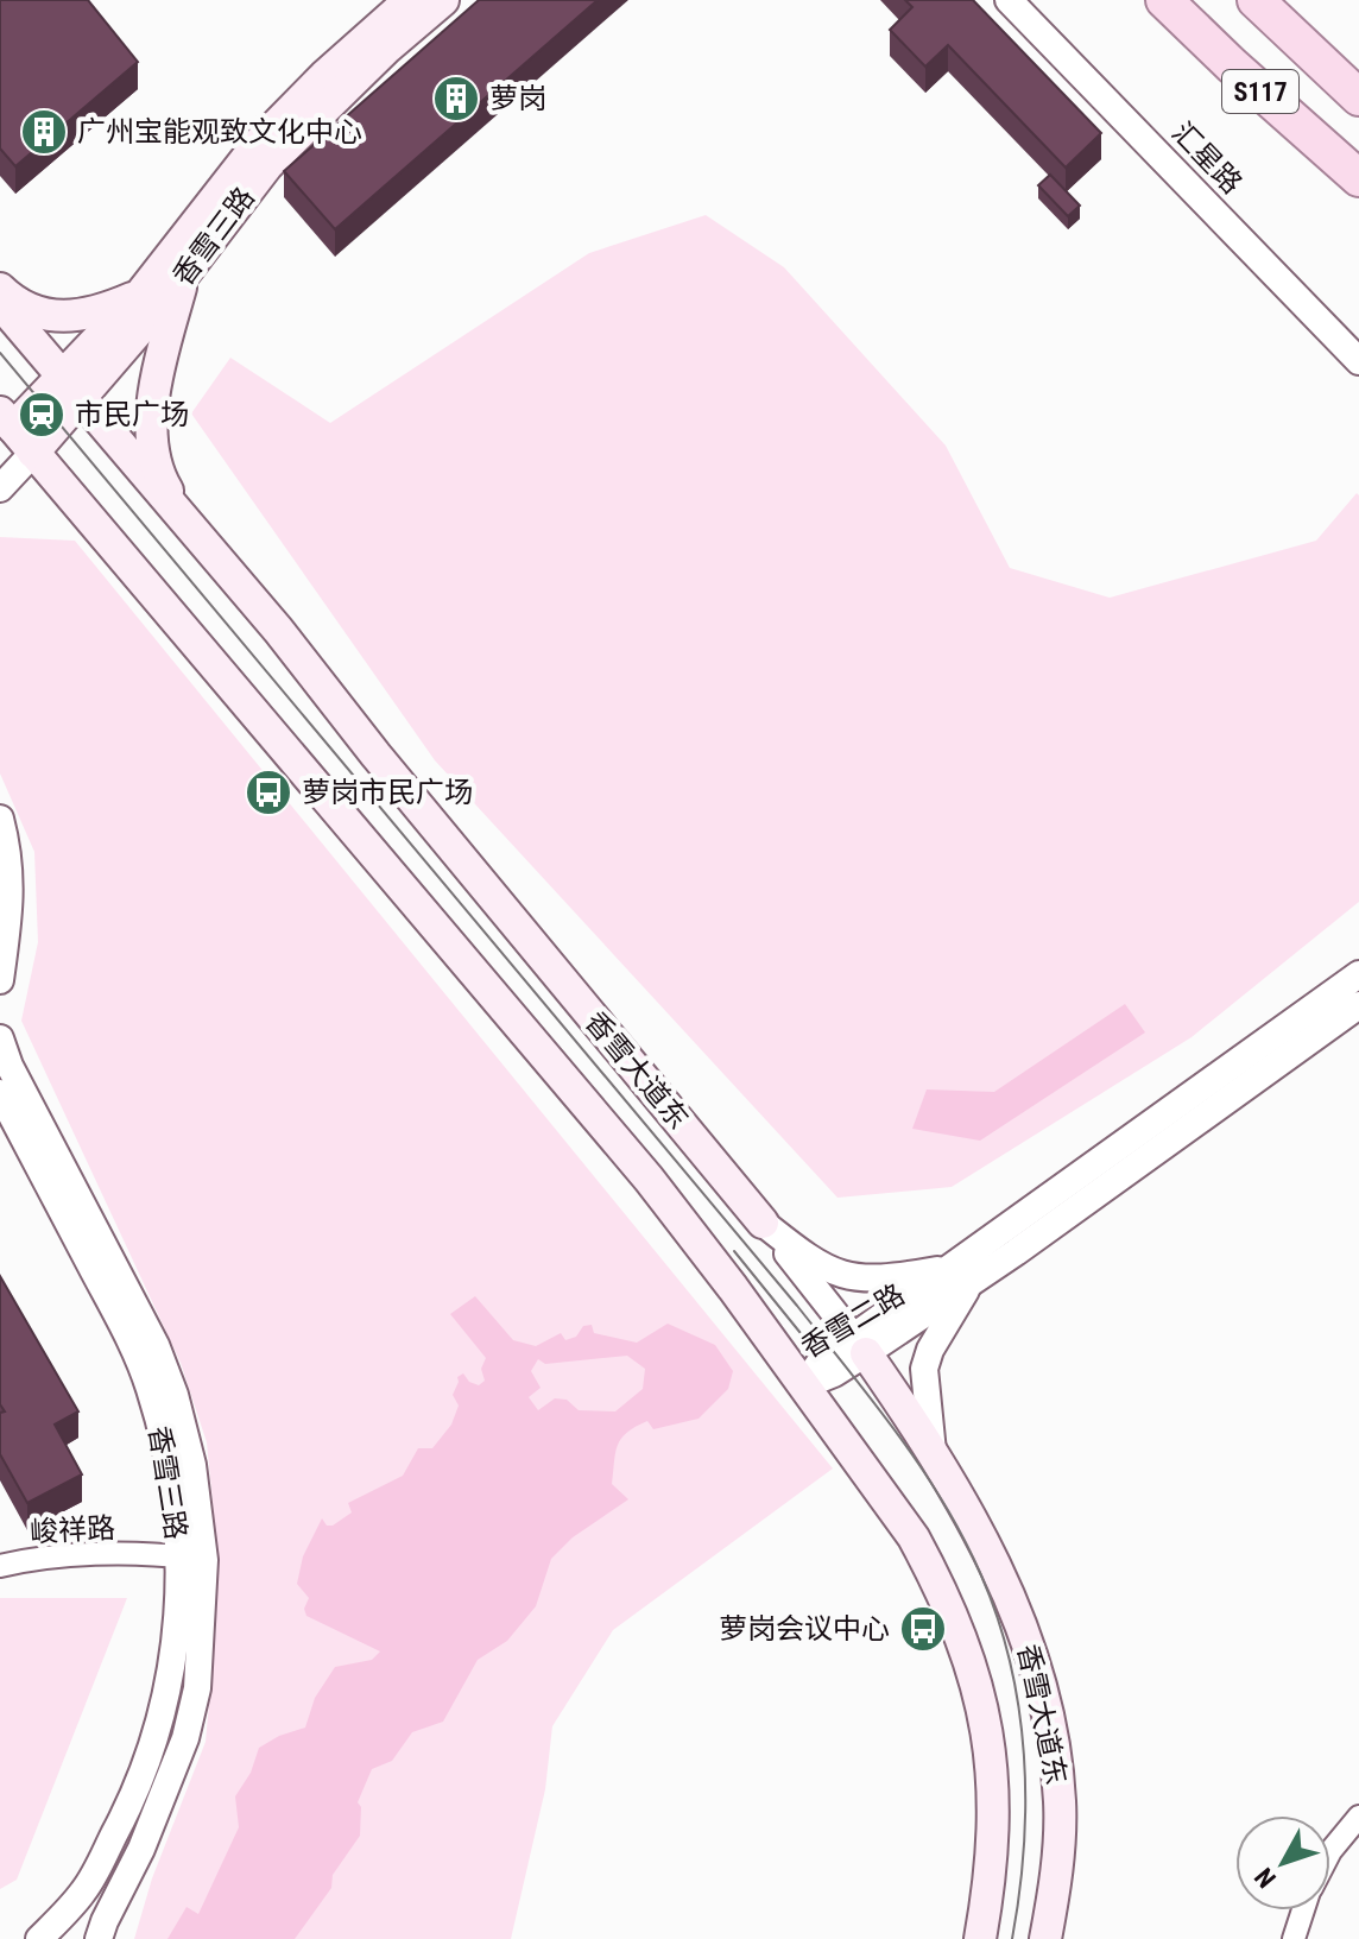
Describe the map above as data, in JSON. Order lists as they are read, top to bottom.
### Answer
{
  "streets": {
    "main road": ["S117", "香雪三路", "香雪大道东"],
    "street": ["汇星路", "香雪二路", "峻祥路"]
  },
  "crossings": [
    ["香雪三路", "香雪大道东"],
    ["香雪三路", "峻祥路"],
    ["香雪大道东", "香雪二路"]
  ],
  "places": {
    "building": ["萝岗", "广州宝能观致文化中心"],
    "station": ["市民广场"],
    "bus stop": ["萝岗市民广场", "萝岗会议中心"]
  },
  "north": "bottom left"
}
